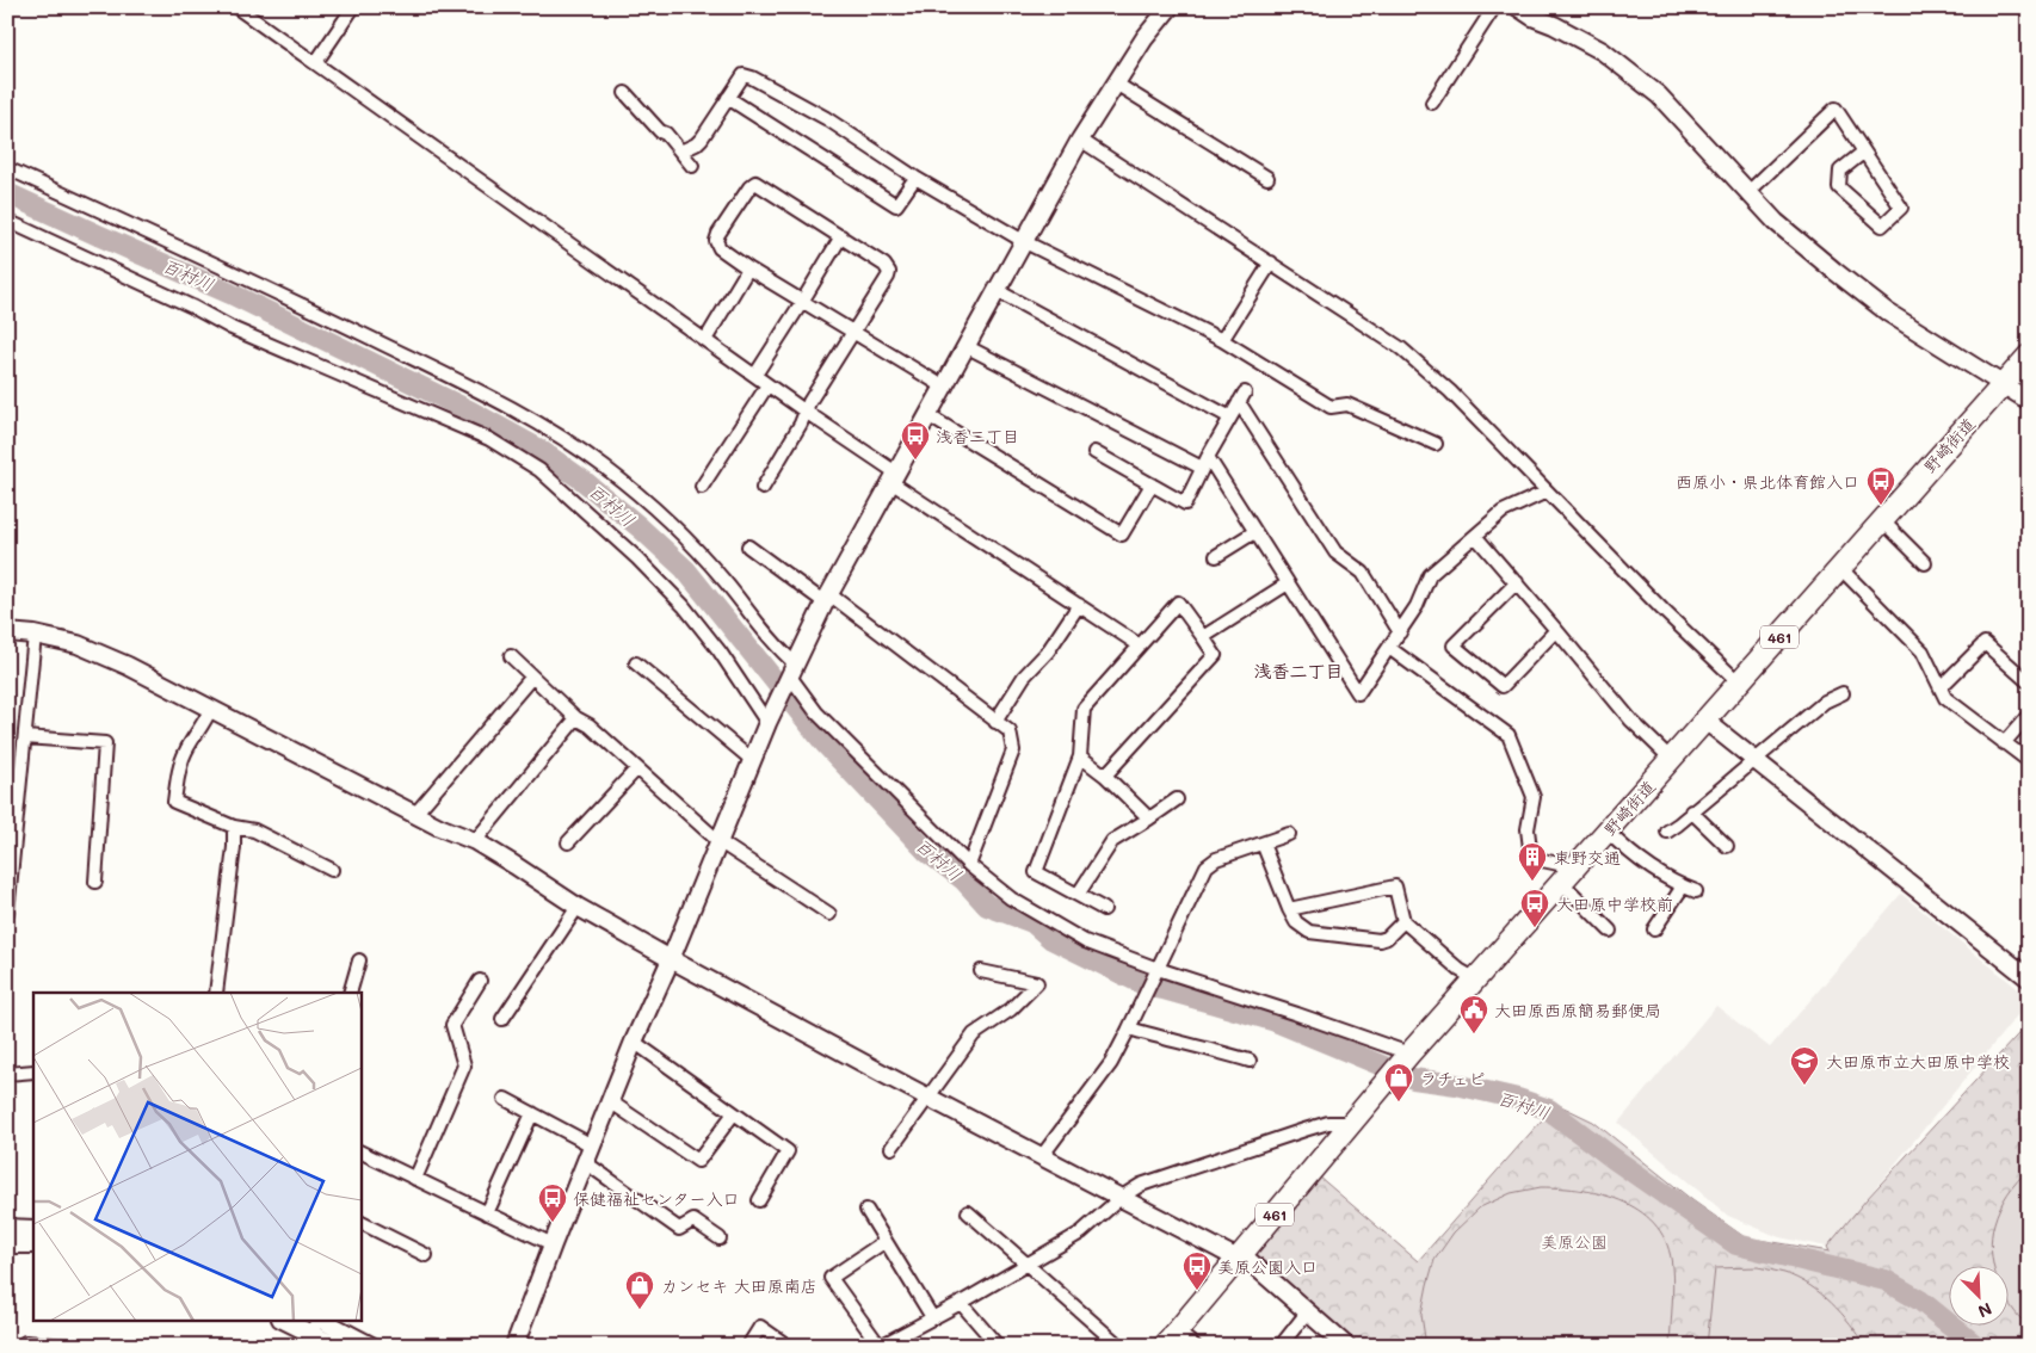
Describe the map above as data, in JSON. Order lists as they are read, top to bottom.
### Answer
{
  "streets": {
    "highway": ["野崎街道", "461"]
  },
  "districts": ["浅香二丁目"],
  "water": ["百村川"],
  "parks": ["美原公園"],
  "places": {
    "bus stop": [
      "浅香二丁目",
      "西原小・県北体育館入口",
      "大田原中学校前",
      "保健福祉センター入口",
      "美原公園入口"
    ],
    "building": ["東野交通"],
    "public building": ["大田原西原簡易郵便局"],
    "school or university": ["大田原市立大田原中学校"],
    "shop": ["ラチェピ", "カンセキ 大田原南店"]
  },
  "north": "bottom right"
}
